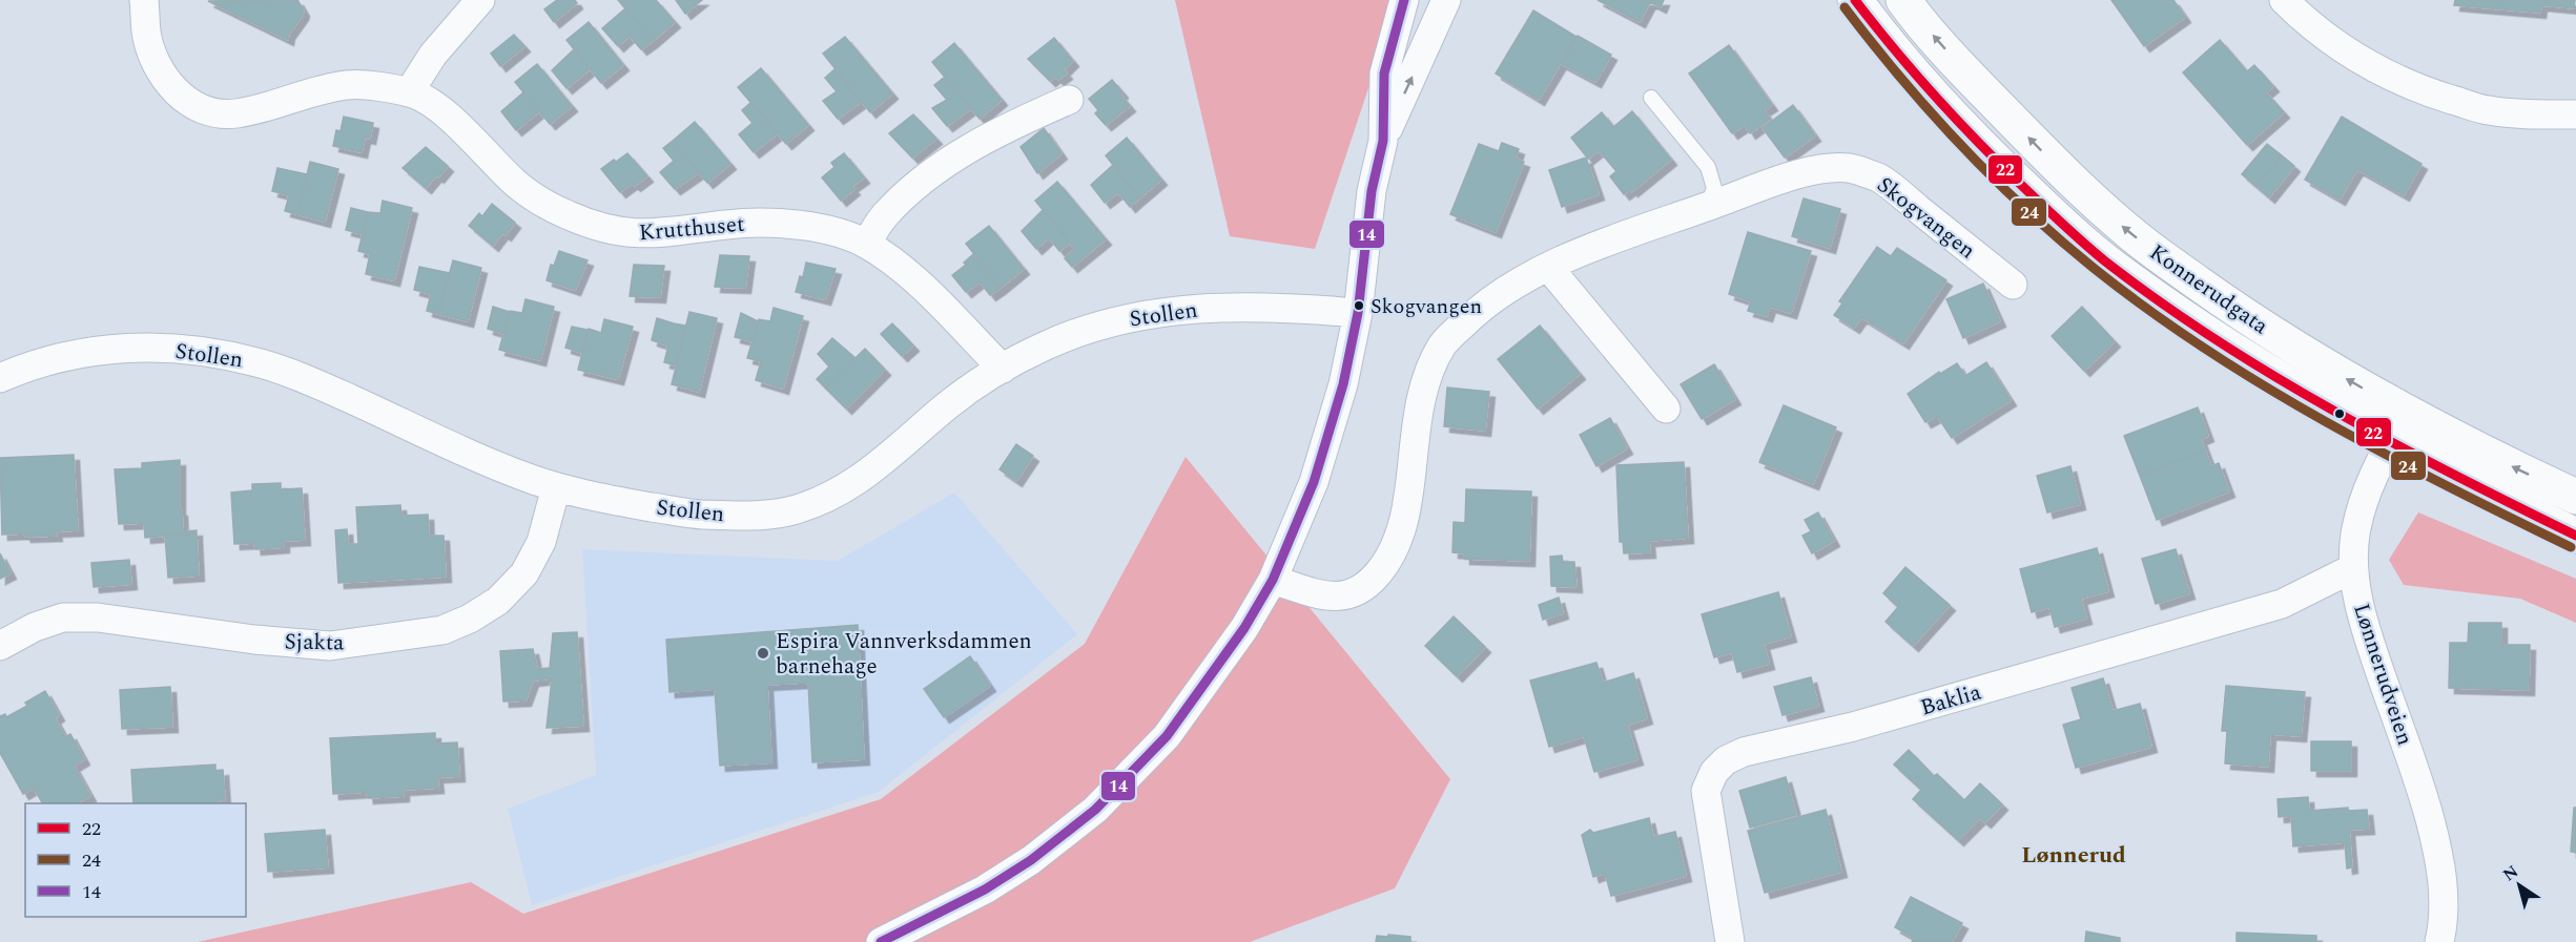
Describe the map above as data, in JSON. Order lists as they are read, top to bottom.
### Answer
{
  "streets": {
    "main road": ["Konnerudgata"],
    "street": [
      "Skogvangen",
      "Krutthuset",
      "Stollen",
      "Sjakta",
      "Lønnerudveien",
      "Baklia"
    ]
  },
  "crossings": [
    ["Krutthuset", "Stollen"],
    ["Konnerudgata", "Lønnerudveien"],
    ["Stollen", "Sjakta"],
    ["Lønnerudveien", "Baklia"]
  ],
  "districts": ["Lønnerud"],
  "places": ["Skogvangen", "Espira Vannverksdammen barnehage"],
  "lines": ["transit line 22", "transit line 14", "transit line 24"],
  "legend": ["22", "24", "14"],
  "north": "top left"
}
